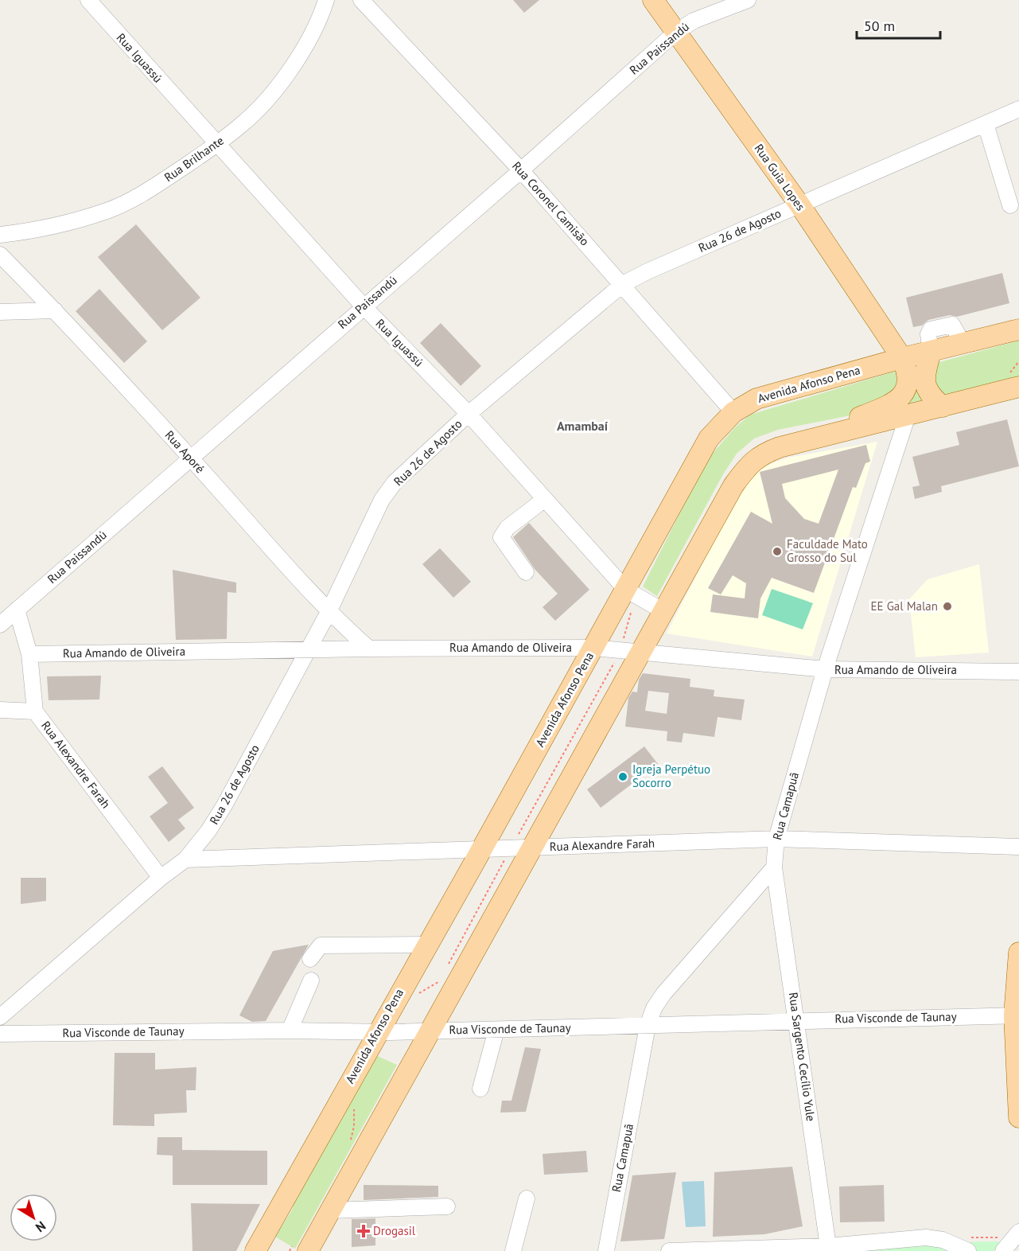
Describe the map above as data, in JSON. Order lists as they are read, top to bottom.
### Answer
{
  "streets": {
    "main road": ["Rua Guia Lopes", "Avenida Afonso Pena"],
    "street": [
      "Rua Paissandú",
      "Rua Iguassú",
      "Rua Brilhante",
      "Rua Coronel Camisão",
      "Rua 26 de Agosto",
      "Rua Aporé",
      "Rua Amando de Oliveira",
      "Rua Alexandre Farah",
      "Rua Camapuã",
      "Rua Visconde de Taunay",
      "Rua Sargento Cecílio Yule"
    ]
  },
  "crossings": [
    ["Rua Paissandú", "Rua Iguassú"],
    ["Rua Paissandú", "Rua Guia Lopes"],
    ["Rua Paissandú", "Rua Coronel Camisão"],
    ["Rua Paissandú", "Rua Aporé"],
    ["Rua Paissandú", "Rua Alexandre Farah"],
    ["Rua Iguassú", "Rua Brilhante"],
    ["Rua Iguassú", "Rua 26 de Agosto"],
    ["Rua Iguassú", "Avenida Afonso Pena"],
    ["Rua Guia Lopes", "Rua 26 de Agosto"],
    ["Rua Guia Lopes", "Avenida Afonso Pena"],
    ["Rua Coronel Camisão", "Rua 26 de Agosto"],
    ["Rua Coronel Camisão", "Avenida Afonso Pena"],
    ["Rua 26 de Agosto", "Rua Aporé"],
    ["Rua 26 de Agosto", "Rua Amando de Oliveira"],
    ["Rua 26 de Agosto", "Rua Alexandre Farah"],
    ["Avenida Afonso Pena", "Rua Amando de Oliveira"],
    ["Avenida Afonso Pena", "Rua Alexandre Farah"],
    ["Avenida Afonso Pena", "Rua Visconde de Taunay"],
    ["Rua Aporé", "Rua Amando de Oliveira"],
    ["Rua Amando de Oliveira", "Rua Alexandre Farah"],
    ["Rua Amando de Oliveira", "Rua Camapuã"],
    ["Rua Alexandre Farah", "Rua Camapuã"],
    ["Rua Camapuã", "Rua Visconde de Taunay"],
    ["Rua Camapuã", "Rua Sargento Cecílio Yule"],
    ["Rua Visconde de Taunay", "Rua Sargento Cecílio Yule"]
  ],
  "districts": ["Amambaí"],
  "places": {
    "other": ["Faculdade Mato Grosso do Sul", "EE Gal Malan", "Igreja Perpétuo Socorro"],
    "health": ["Drogasil"]
  },
  "scale_bar": "50 m",
  "north": "bottom right"
}
